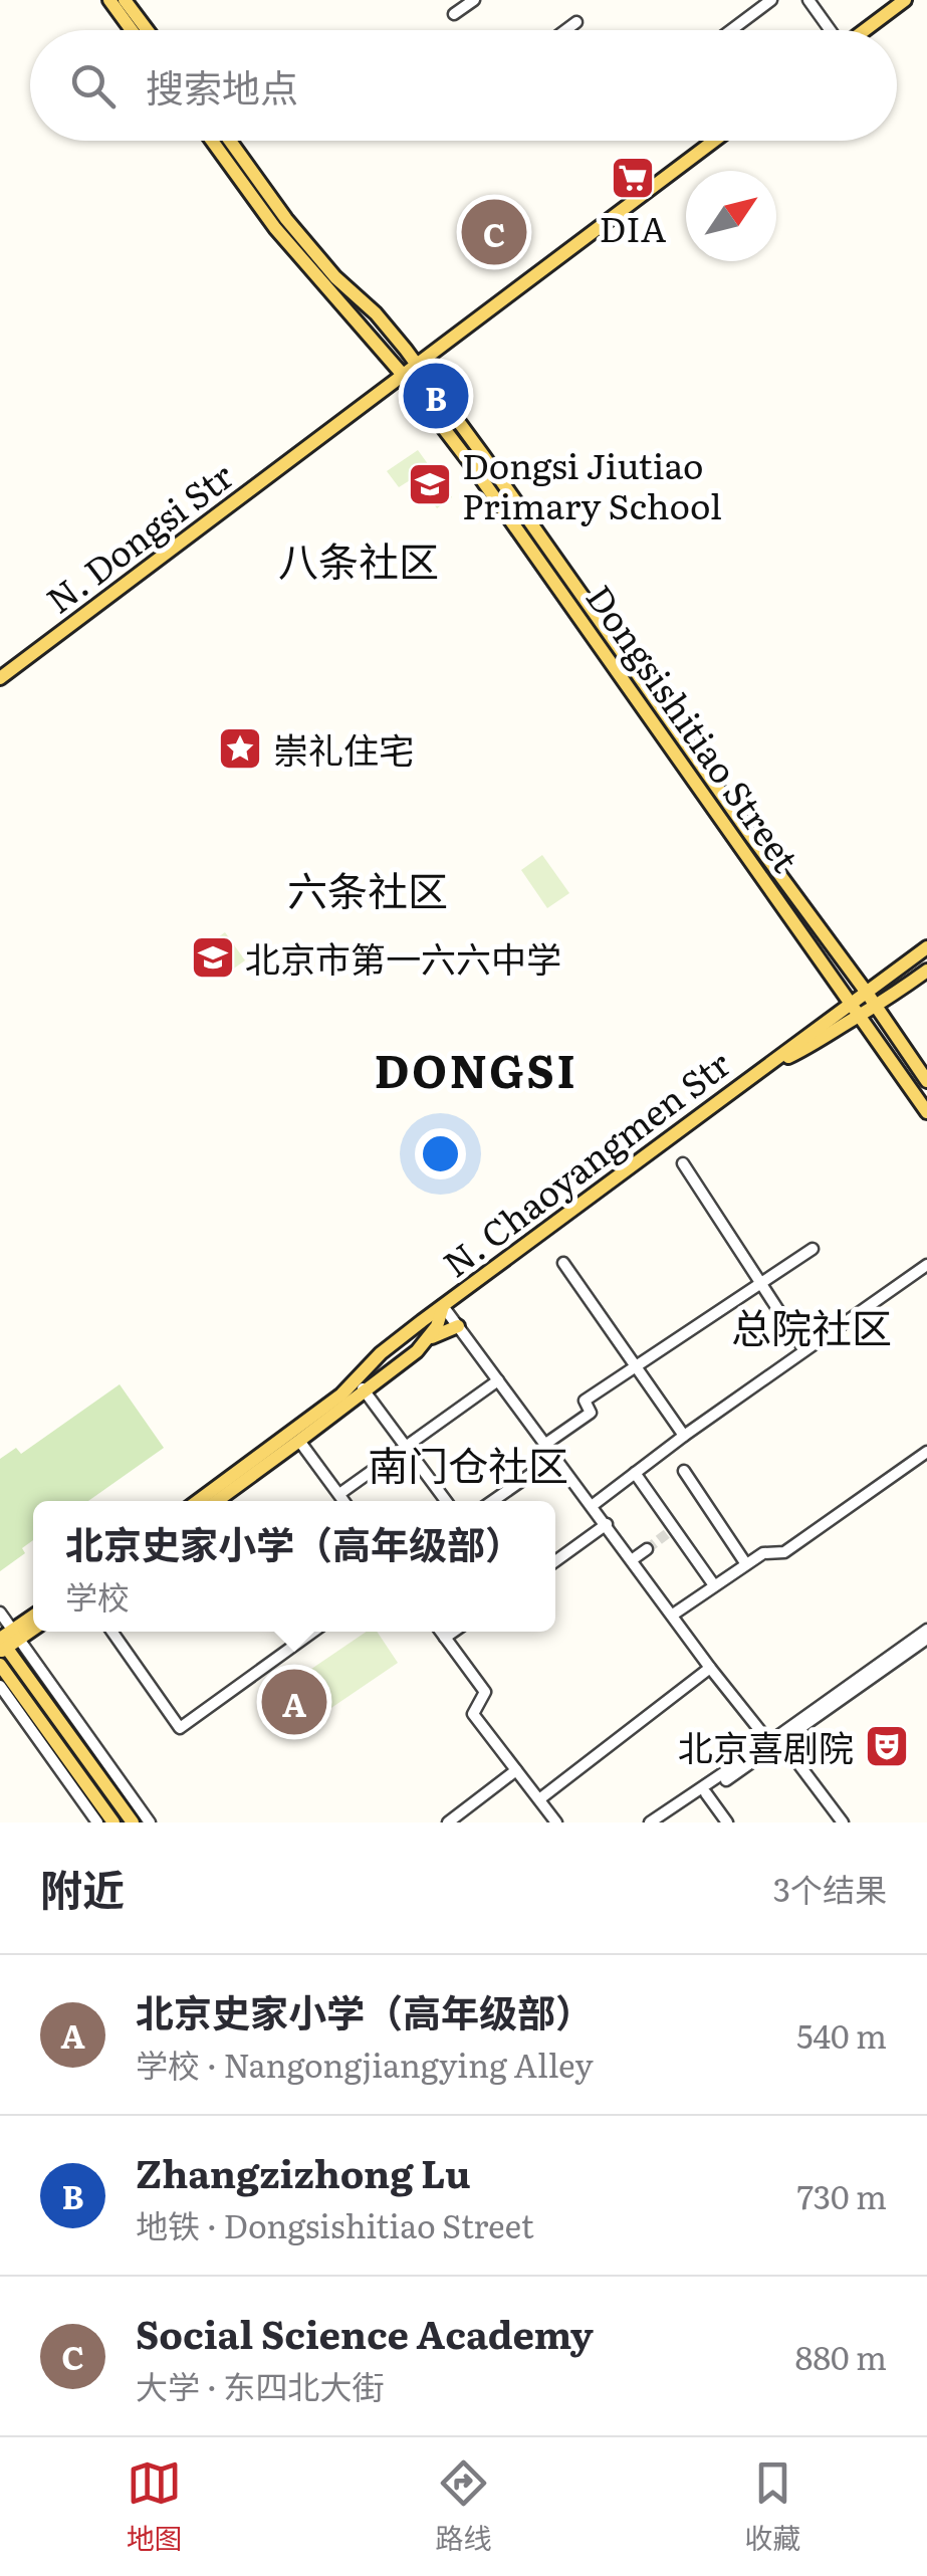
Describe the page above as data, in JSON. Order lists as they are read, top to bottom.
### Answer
{
  "streets": {
    "main road": ["N. Dongsi Str", "Dongsishitiao Street", "N. Chaoyangmen Str"]
  },
  "crossings": [
    ["N. Dongsi Str", "Dongsishitiao Street"],
    ["Dongsishitiao Street", "N. Chaoyangmen Str"]
  ],
  "districts": [
    "八条社区",
    "六条社区",
    "DONGSI",
    "总院社区",
    "南门仓社区"
  ],
  "places": {
    "supermarket": ["DIA"],
    "school or university": ["Dongsi Jiutiao Primary School", "北京市第一六六中学"],
    "place": ["崇礼住宅"],
    "theatre": ["北京喜剧院"]
  },
  "north": "top right",
  "page": {
    "search": "搜索地点",
    "pins": ["C", "B", "A"],
    "popup": ["北京史家小学（高年级部）", "学校"],
    "heading": ["附近", "3个结果"],
    "list": [
      {
        "mark": "A",
        "name": "北京史家小学（高年级部）",
        "note": "学校 · Nangongjiangying Alley",
        "value": "540 m"
      },
      {
        "mark": "B",
        "name": "Zhangzizhong Lu",
        "note": "地铁 · Dongsishitiao Street",
        "value": "730 m"
      },
      {
        "mark": "C",
        "name": "Social Science Academy",
        "note": "大学 · 东四北大街",
        "value": "880 m"
      }
    ],
    "nav": ["地图", "路线", "收藏"]
  }
}
